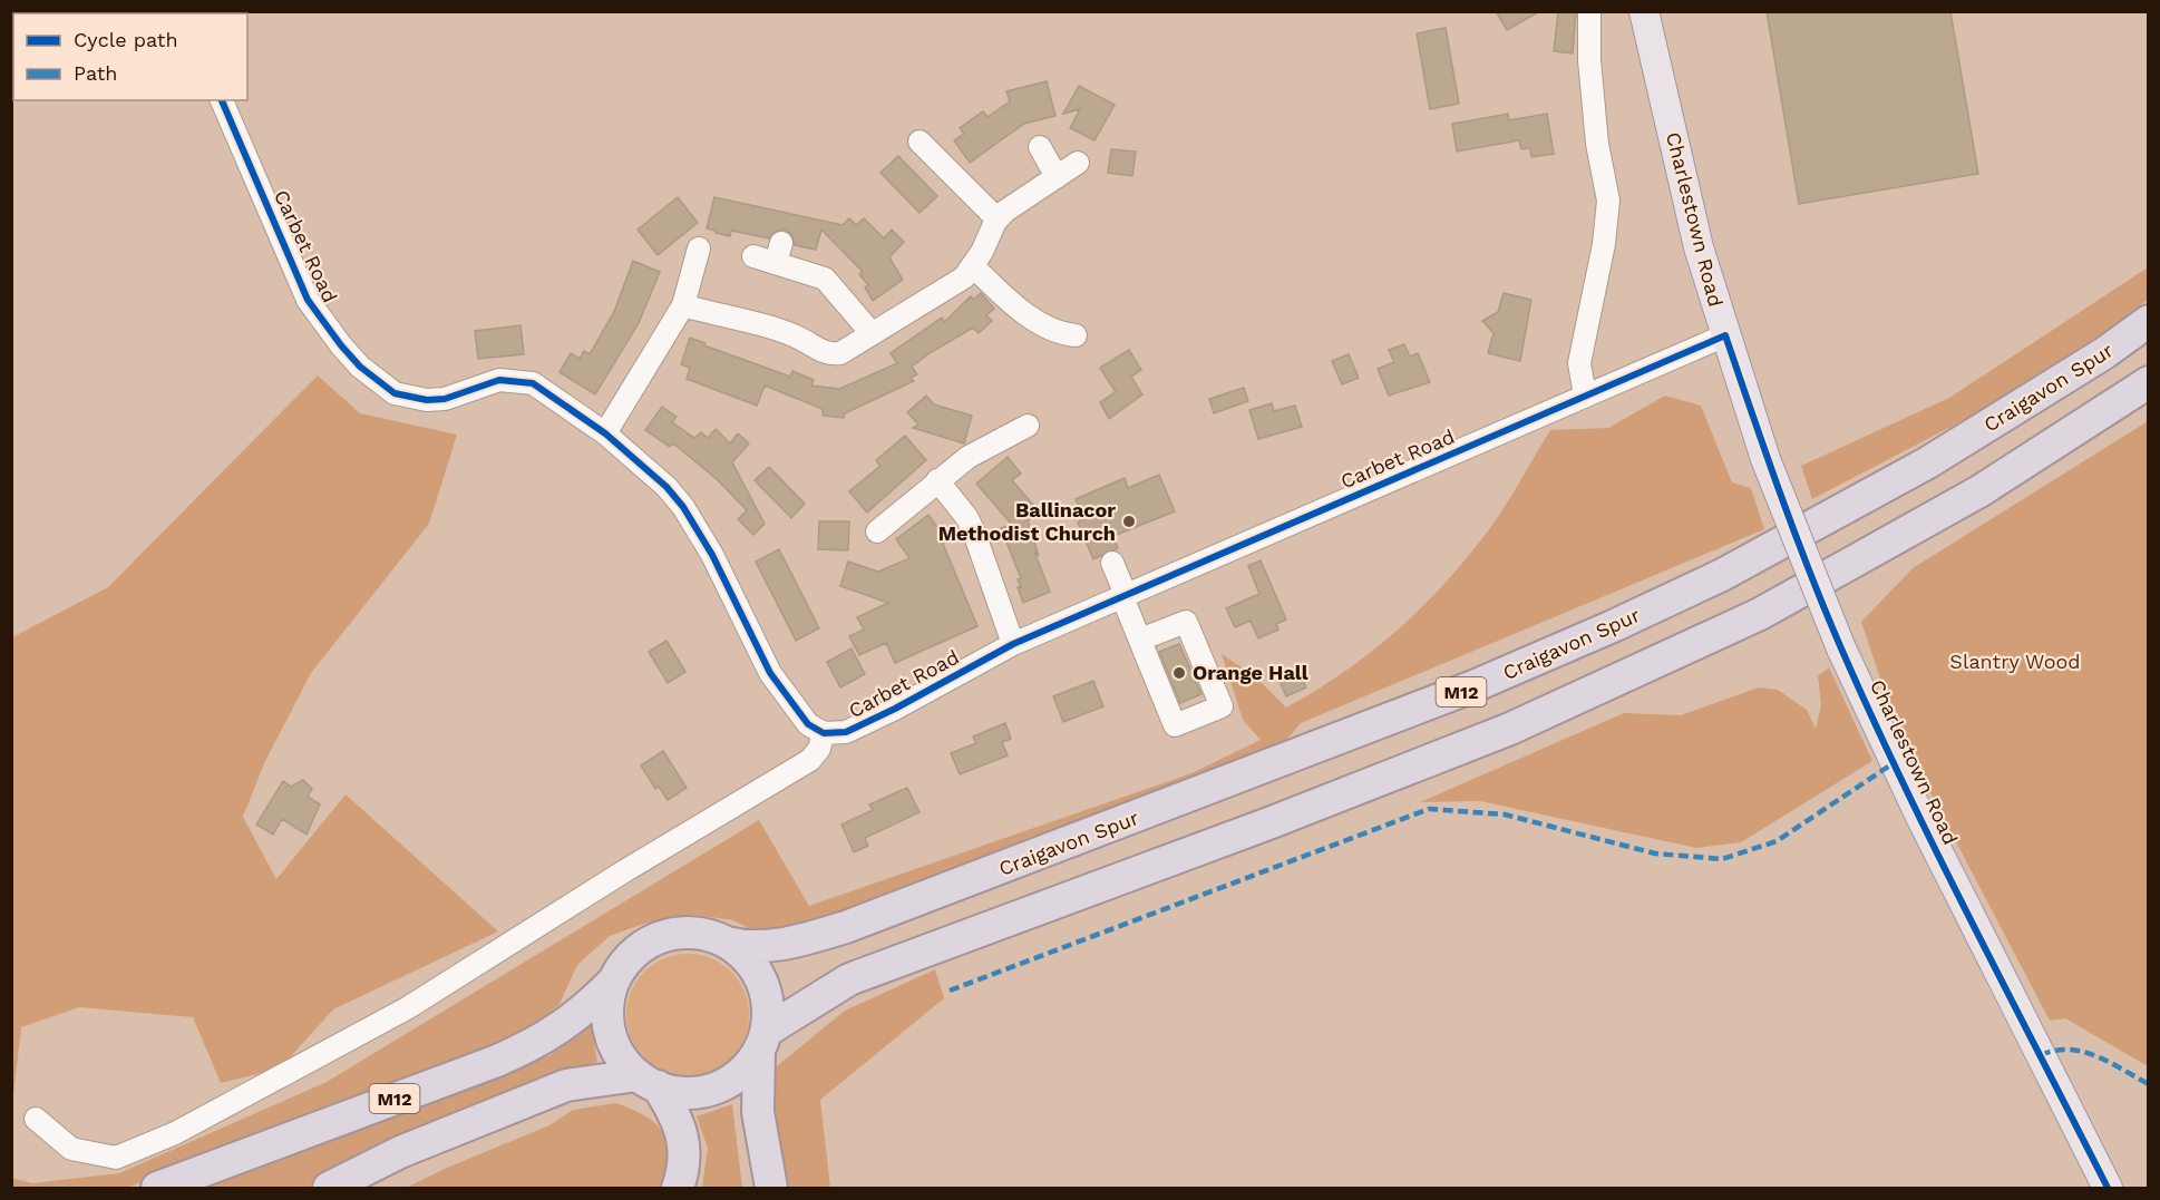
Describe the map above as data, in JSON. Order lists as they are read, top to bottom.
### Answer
{
  "streets": {
    "highway": ["Craigavon Spur", "M12"],
    "main road": ["Charlestown Road"],
    "street": ["Carbet Road"]
  },
  "crossings": [
    ["Charlestown Road", "Carbet Road"],
    ["Craigavon Spur", "M12"]
  ],
  "parks": ["Slantry Wood"],
  "places": ["Ballinacor Methodist Church", "Orange Hall"],
  "legend": ["Cycle path", "Path"]
}
